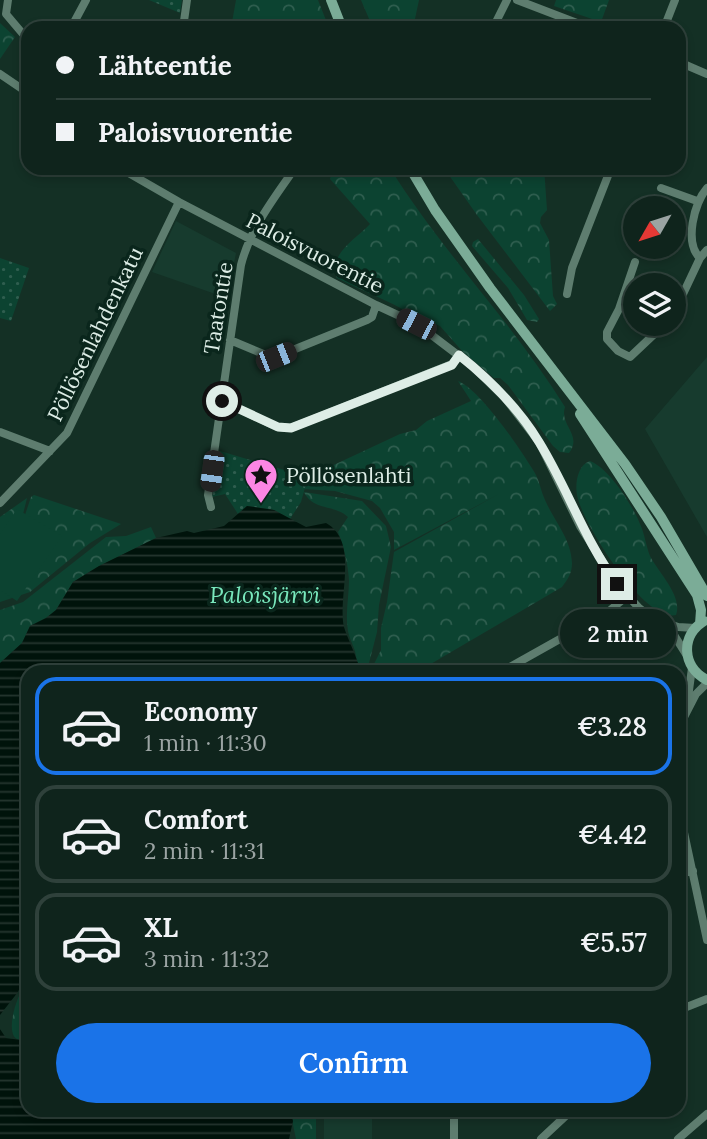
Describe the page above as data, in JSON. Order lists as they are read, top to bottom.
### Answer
{
  "streets": {
    "street": ["Paloisvuorentie", "Taatontie", "Pöllösenlahdenkatu"]
  },
  "crossings": [
    ["Paloisvuorentie", "Taatontie"],
    ["Paloisvuorentie", "Pöllösenlahdenkatu"]
  ],
  "water": ["Paloisjärvi"],
  "places": {
    "place": ["Pöllösenlahti"]
  },
  "north": "bottom left",
  "page": {
    "banner": ["Lähteentie", "Paloisvuorentie"],
    "bubble": "2 min",
    "list": [
      {
        "name": "Economy",
        "note": "1 min · 11:30",
        "value": "€3.28"
      },
      {
        "name": "Comfort",
        "note": "2 min · 11:31",
        "value": "€4.42"
      },
      {
        "name": "XL",
        "note": "3 min · 11:32",
        "value": "€5.57"
      }
    ],
    "buttons": "Confirm"
  }
}
